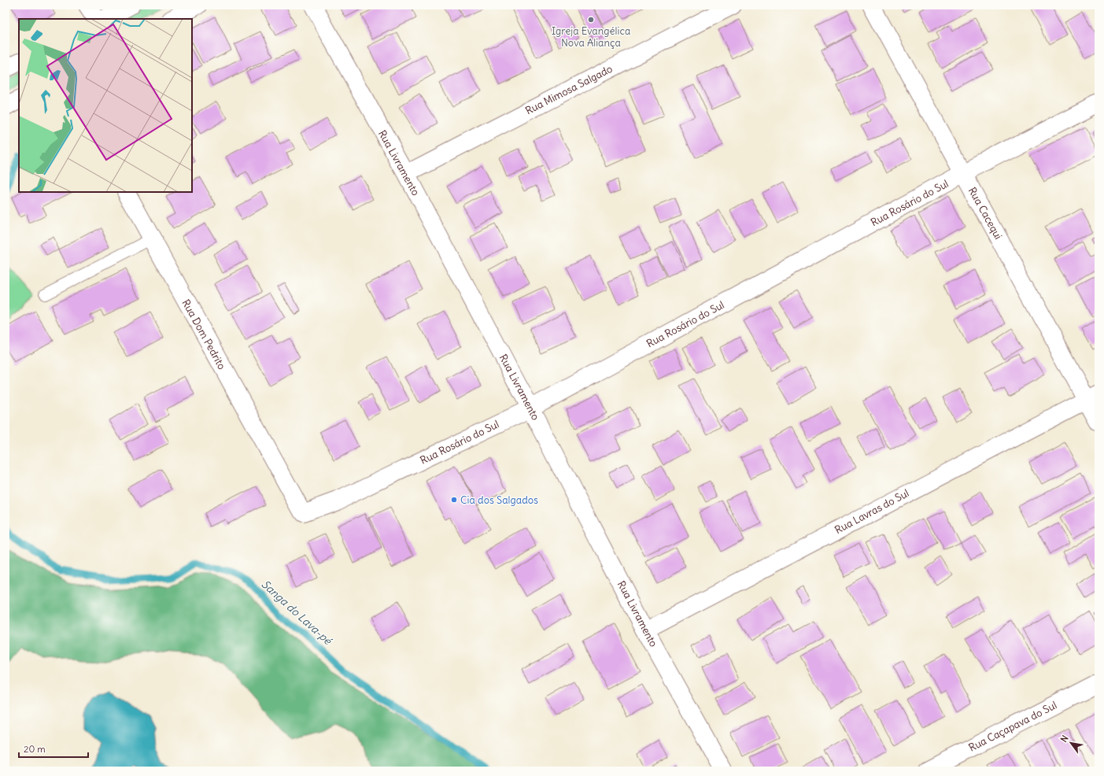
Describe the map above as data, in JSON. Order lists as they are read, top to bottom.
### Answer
{
  "streets": {
    "street": [
      "Rua Mimosa Salgado",
      "Rua Livramento",
      "Rua Rosário do Sul",
      "Rua Cacequi",
      "Rua Dom Pedrito",
      "Rua Lavras do Sul",
      "Rua Caçapava do Sul"
    ]
  },
  "crossings": [
    ["Rua Mimosa Salgado", "Rua Livramento"],
    ["Rua Livramento", "Rua Rosário do Sul"],
    ["Rua Livramento", "Rua Lavras do Sul"],
    ["Rua Rosário do Sul", "Rua Cacequi"],
    ["Rua Rosário do Sul", "Rua Dom Pedrito"],
    ["Rua Cacequi", "Rua Lavras do Sul"]
  ],
  "water": ["Sanga do Lava-pé"],
  "places": ["Igreja Evangélica Nova Aliança", "Cia dos Salgados"],
  "scale_bar": "20 m",
  "north": "top left"
}
